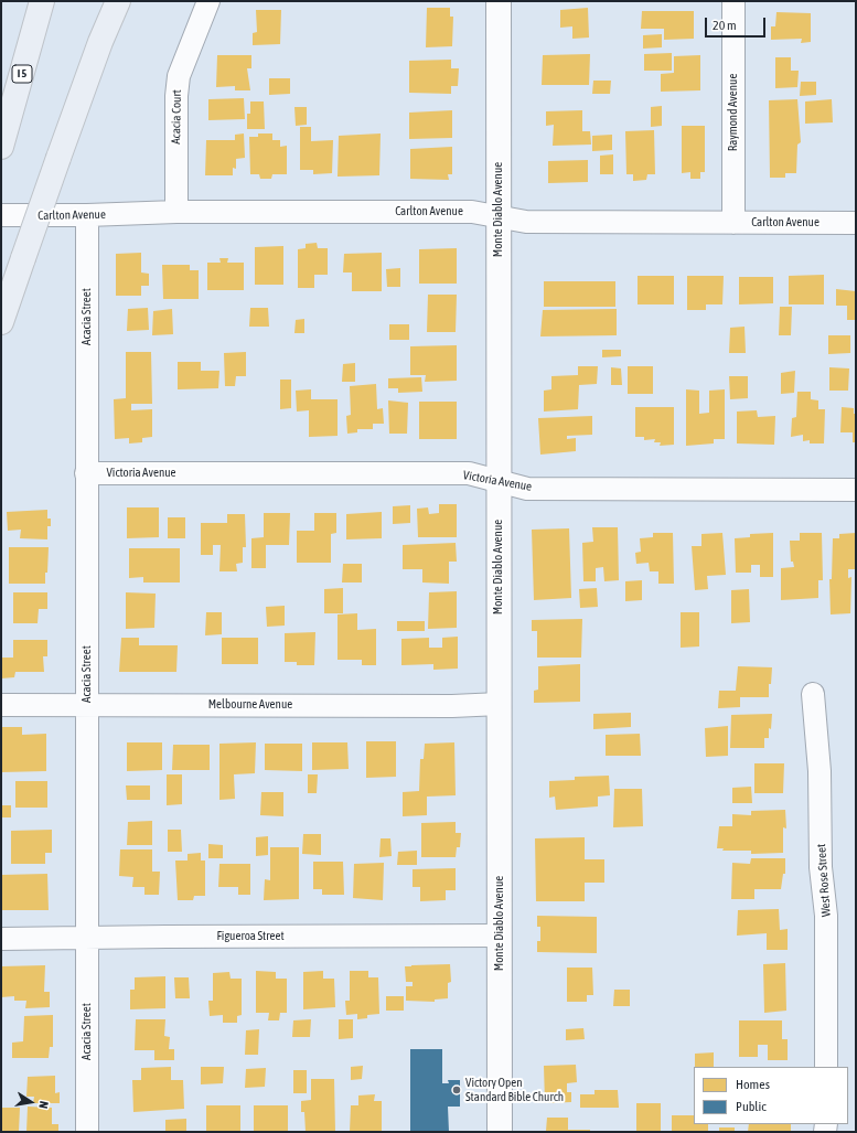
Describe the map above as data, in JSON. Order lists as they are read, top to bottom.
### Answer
{
  "streets": {
    "highway": ["I 5"],
    "street": [
      "Raymond Avenue",
      "Acacia Court",
      "Monte Diablo Avenue",
      "Carlton Avenue",
      "Acacia Street",
      "Victoria Avenue",
      "Melbourne Avenue",
      "West Rose Street",
      "Figueroa Street"
    ]
  },
  "crossings": [
    ["Raymond Avenue", "Carlton Avenue"],
    ["Acacia Court", "Carlton Avenue"],
    ["Monte Diablo Avenue", "Carlton Avenue"],
    ["Monte Diablo Avenue", "Victoria Avenue"],
    ["Monte Diablo Avenue", "Melbourne Avenue"],
    ["Monte Diablo Avenue", "Figueroa Street"],
    ["Carlton Avenue", "Acacia Street"],
    ["Acacia Street", "Victoria Avenue"],
    ["Acacia Street", "Melbourne Avenue"],
    ["Acacia Street", "Figueroa Street"]
  ],
  "places": ["Victory Open Standard Bible Church"],
  "legend": ["Homes", "Public"],
  "scale_bar": "20 m",
  "north": "right"
}
